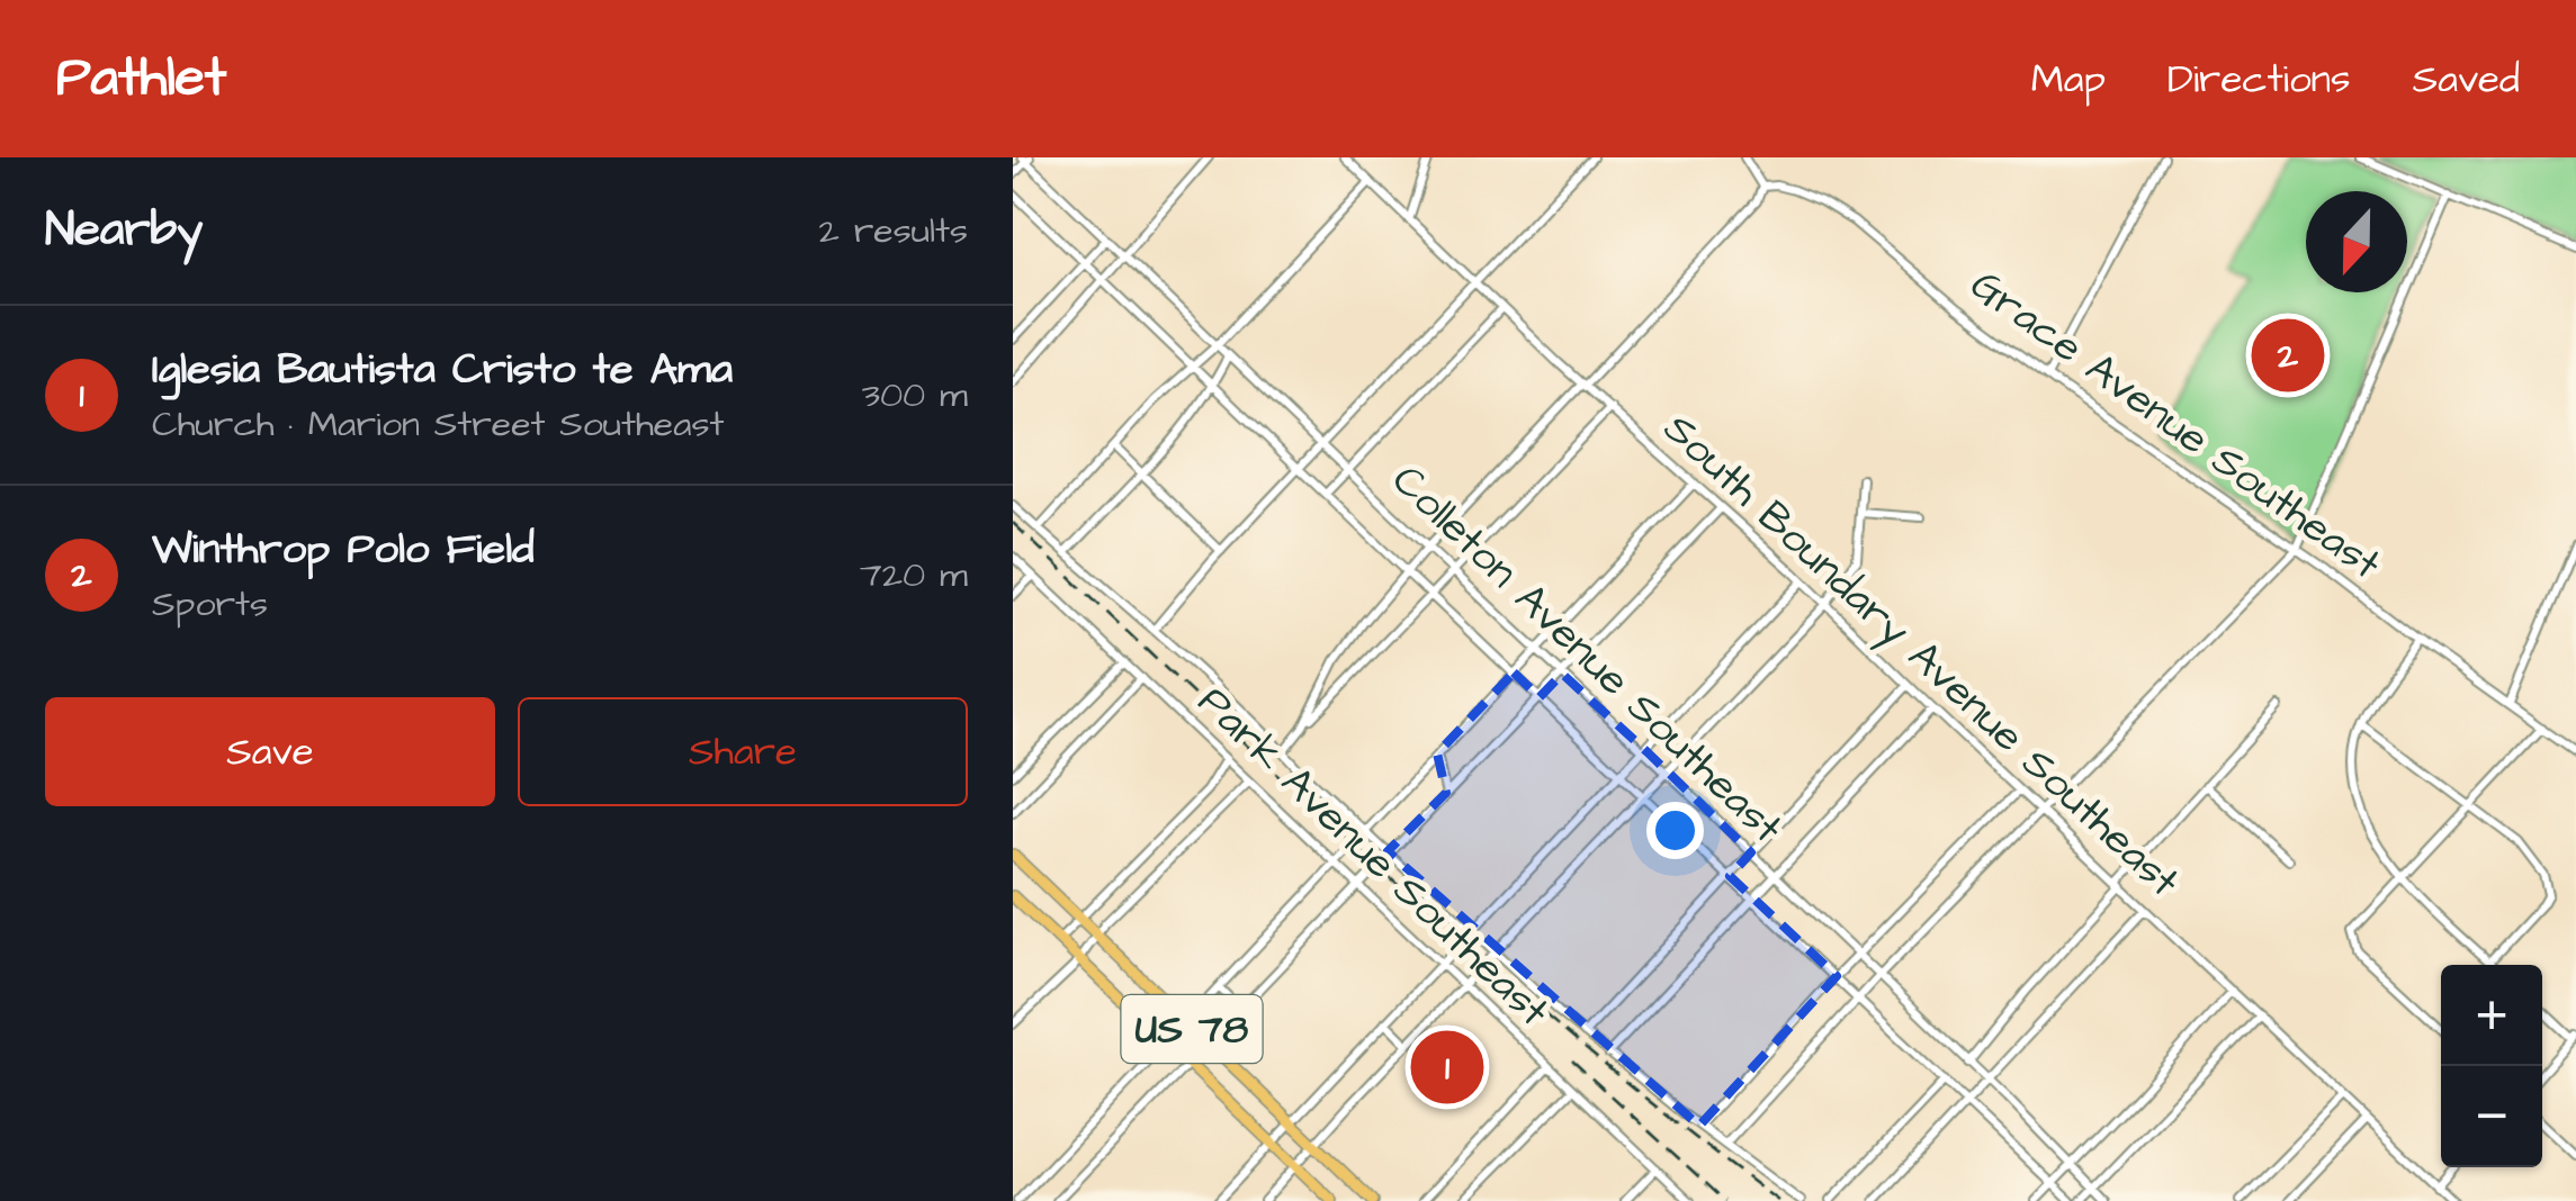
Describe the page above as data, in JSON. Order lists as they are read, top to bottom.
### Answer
{
  "streets": {
    "main road": ["US 78"],
    "street": [
      "Grace Avenue Southeast",
      "Colleton Avenue Southeast",
      "South Boundary Avenue Southeast",
      "Park Avenue Southeast"
    ]
  },
  "north": "bottom",
  "page": {
    "header": "Pathlet",
    "nav": ["Map", "Directions", "Saved"],
    "heading": ["Nearby", "2 results"],
    "list": [
      {
        "mark": "1",
        "name": "Iglesia Bautista Cristo te Ama",
        "note": "Church · Marion Street Southeast",
        "value": "300 m"
      },
      {
        "mark": "2",
        "name": "Winthrop Polo Field",
        "note": "Sports",
        "value": "720 m"
      }
    ],
    "pins": ["2", "1"],
    "buttons": ["Save", "Share"],
    "map_buttons": ["+", "−"]
  }
}
